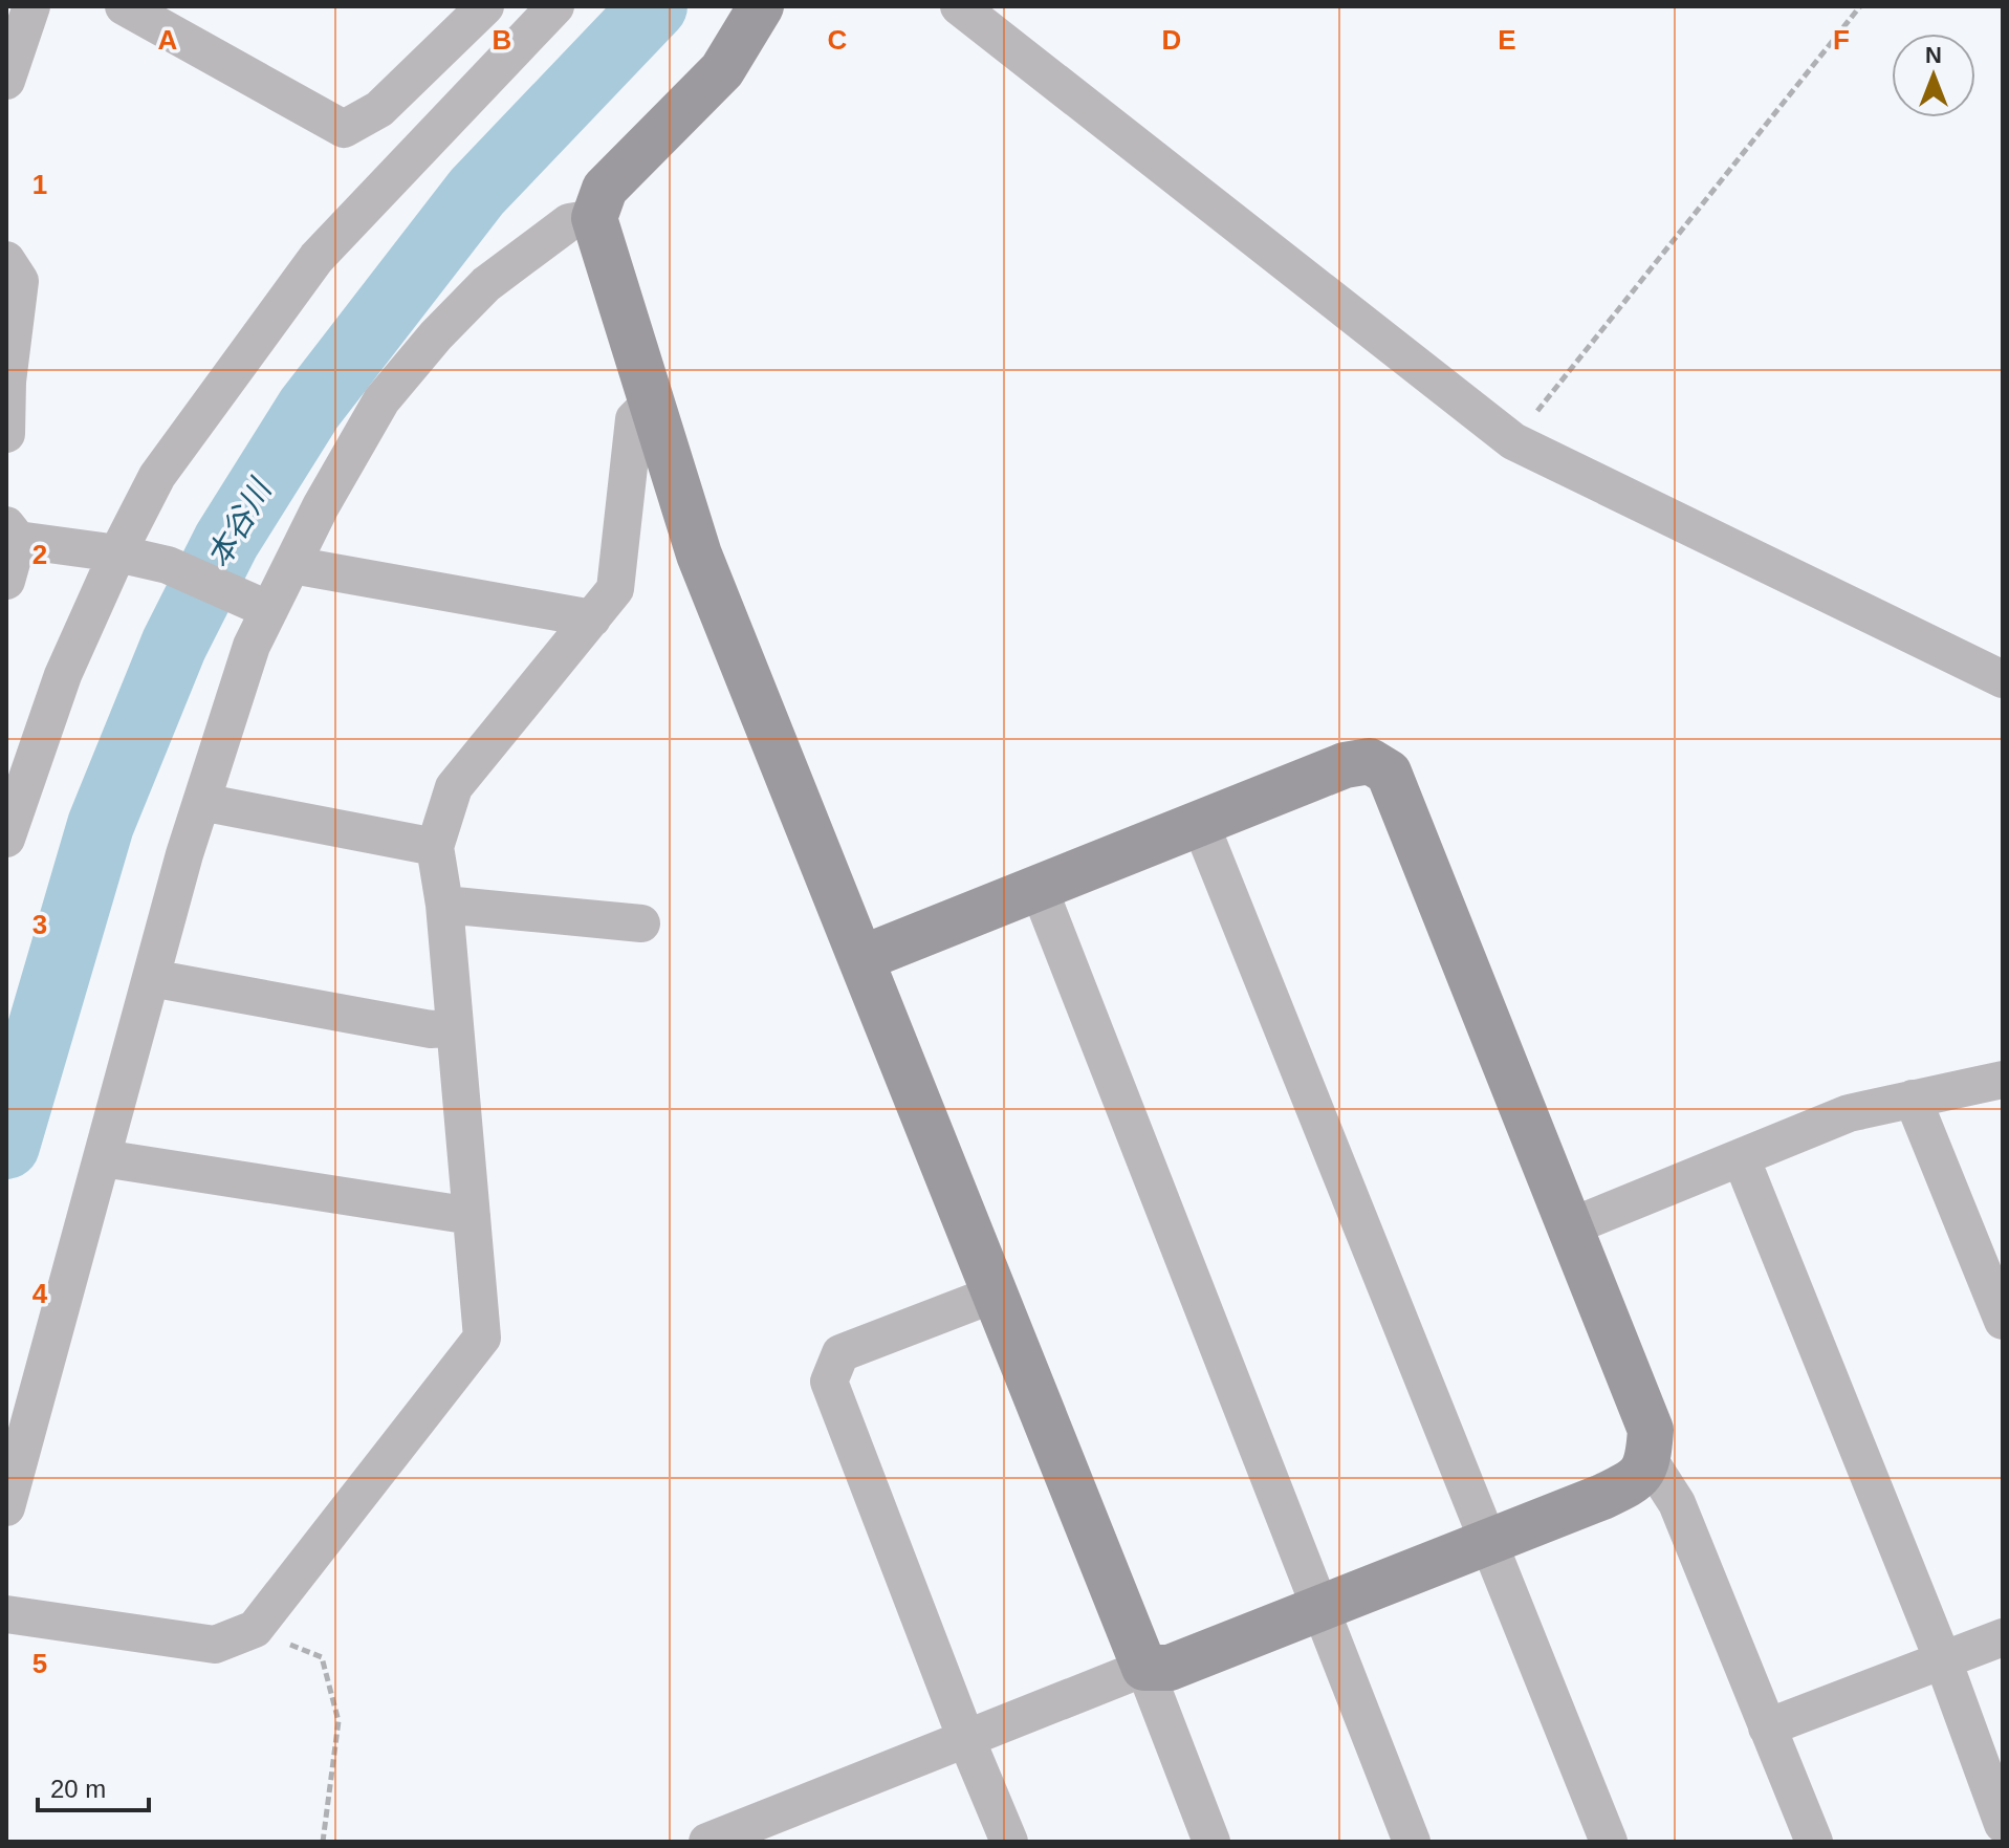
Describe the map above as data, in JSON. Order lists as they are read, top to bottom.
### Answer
{
  "water": ["本谷川"],
  "scale_bar": "20 m",
  "north": "top",
  "grid": {
    "columns": [
      "A",
      "B",
      "C",
      "D",
      "E",
      "F"
    ],
    "rows": [
      "1",
      "2",
      "3",
      "4",
      "5"
    ]
  }
}
